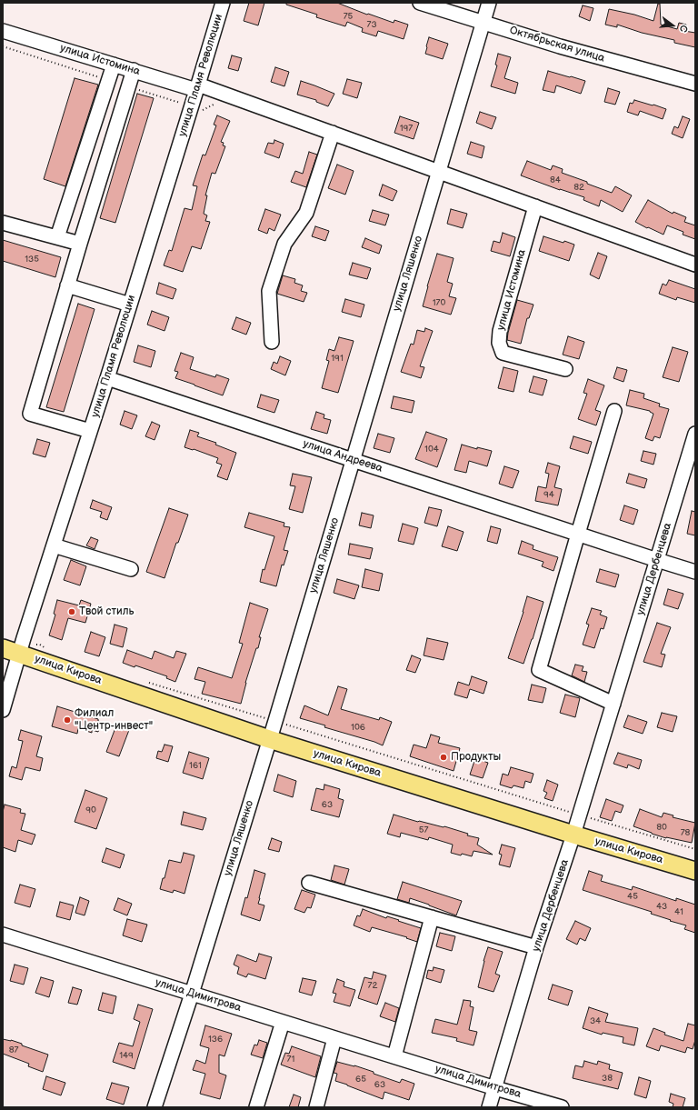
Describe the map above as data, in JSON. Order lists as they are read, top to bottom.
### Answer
{
  "streets": {
    "main road": ["улица Кирова"],
    "street": [
      "Октябрьская улица",
      "улица Истомина",
      "улица Пламя Революции",
      "улица Ляшенко",
      "улица Андреева",
      "улица Дербенцева",
      "улица Димитрова"
    ]
  },
  "crossings": [
    ["Октябрьская улица", "улица Ляшенко"],
    ["улица Истомина", "улица Пламя Революции"],
    ["улица Истомина", "улица Ляшенко"],
    ["улица Пламя Революции", "улица Андреева"],
    ["улица Пламя Революции", "улица Кирова"],
    ["улица Ляшенко", "улица Андреева"],
    ["улица Ляшенко", "улица Кирова"],
    ["улица Ляшенко", "улица Димитрова"],
    ["улица Андреева", "улица Дербенцева"],
    ["улица Дербенцева", "улица Кирова"],
    ["улица Дербенцева", "улица Димитрова"]
  ],
  "places": ["Твой стиль", "Филиал \"Центр-инвест\"", "Продукты"],
  "house_numbers": [
    "75",
    "73",
    "197",
    "84",
    "82",
    "135",
    "170",
    "191",
    "104",
    "94",
    "106",
    "161",
    "63",
    "90",
    "80",
    "57",
    "78",
    "45",
    "43",
    "41",
    "72",
    "34",
    "136",
    "87",
    "149",
    "71",
    "38",
    "65",
    "63"
  ],
  "north": "right"
}
